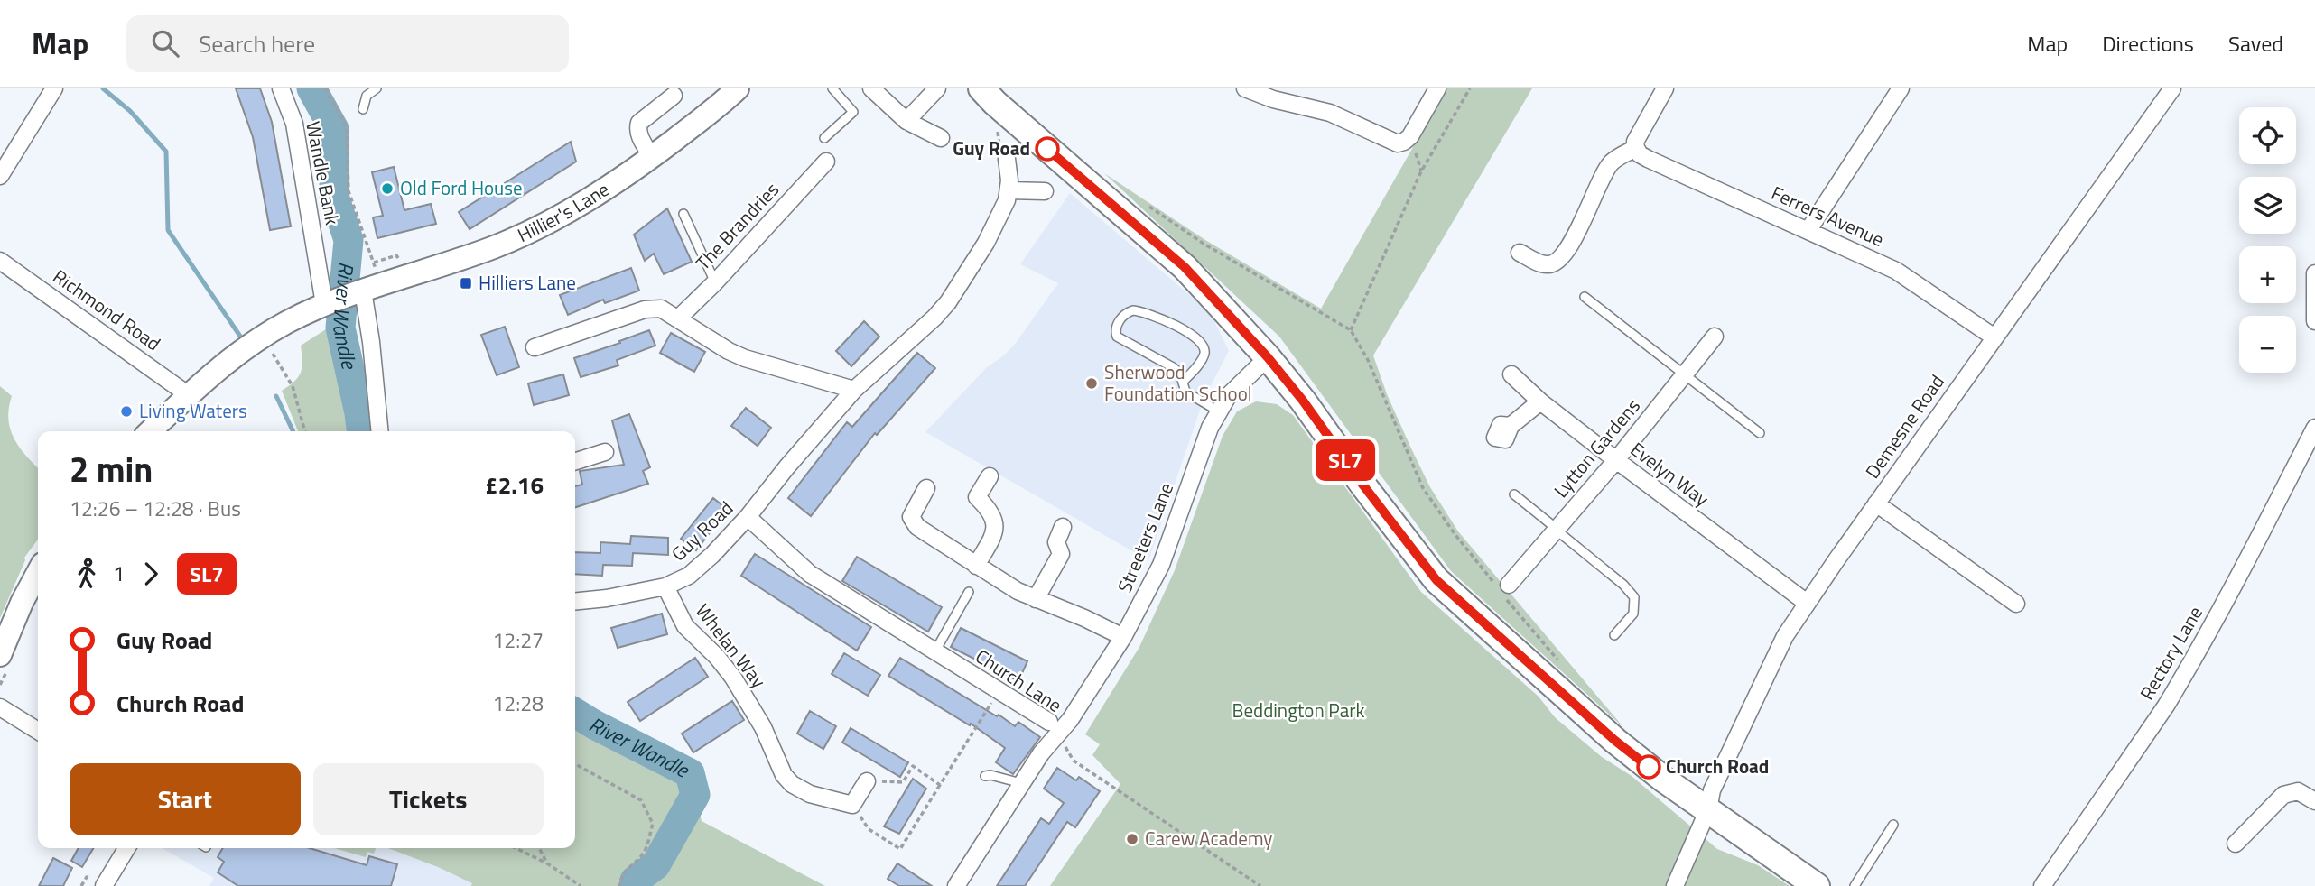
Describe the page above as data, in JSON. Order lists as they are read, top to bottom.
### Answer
{
  "streets": {
    "main road": ["Hillier's Lane"],
    "street": [
      "Wandle Bank",
      "Ferrers Avenue",
      "The Brandries",
      "Richmond Road",
      "Demesne Road",
      "Lytton Gardens",
      "Evelyn Way",
      "Guy Road",
      "Streeters Lane",
      "Whelan Way",
      "Rectory Lane",
      "Church Lane"
    ]
  },
  "crossings": [
    ["Wandle Bank", "Hillier's Lane"],
    ["Hillier's Lane", "Richmond Road"],
    ["Ferrers Avenue", "Demesne Road"],
    ["Demesne Road", "Evelyn Way"],
    ["Lytton Gardens", "Evelyn Way"],
    ["Guy Road", "Whelan Way"],
    ["Guy Road", "Church Lane"],
    ["Streeters Lane", "Church Lane"]
  ],
  "water": ["River Wandle"],
  "parks": ["Beddington Park"],
  "places": {
    "other": [
      "Guy Road",
      "Old Ford House",
      "Sherwood Foundation School",
      "Living Waters",
      "Church Road",
      "Carew Academy"
    ],
    "transit": ["Hilliers Lane"]
  },
  "lines": ["bus line SL7"],
  "page": {
    "header": "Map",
    "search": "Search here",
    "nav": ["Map", "Directions", "Saved"],
    "on_map": "SL7",
    "map_buttons": ["+", "−"],
    "heading": ["2 min", "12:26 – 12:28 · Bus", "£2.16"],
    "legs": ["1", "SL7"],
    "list": [
      {
        "name": "Guy Road",
        "value": "12:27"
      },
      {
        "name": "Church Road",
        "value": "12:28"
      }
    ],
    "buttons": ["Start", "Tickets"]
  }
}
